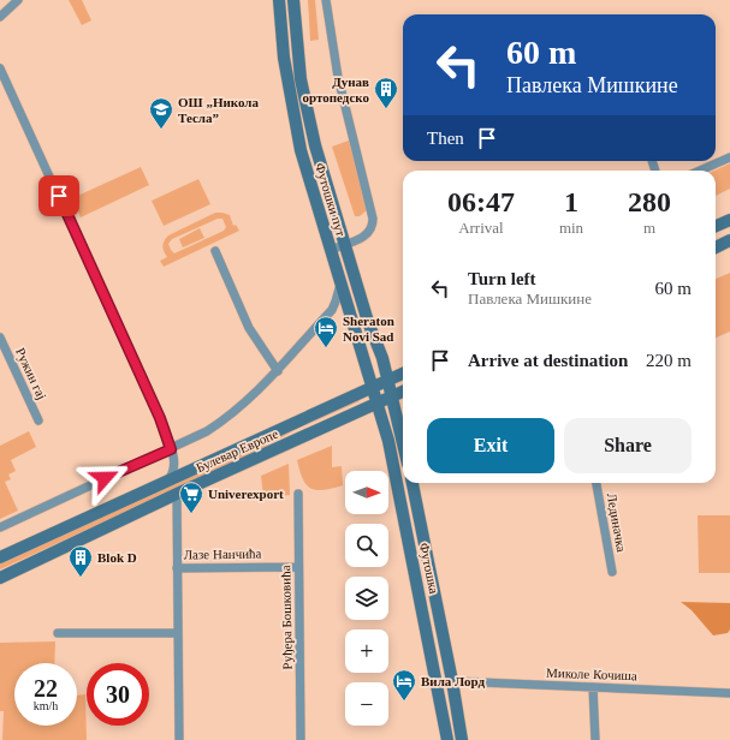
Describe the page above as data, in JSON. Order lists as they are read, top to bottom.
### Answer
{
  "streets": {
    "main road": ["Футошки пут", "Булевар Европе", "Футошка"],
    "street": [
      "Ружин гај",
      "Лединачка",
      "Лазе Нанчића",
      "Руђера Бошковића",
      "Миколе Кочиша"
    ]
  },
  "crossings": [
    ["Футошки пут", "Булевар Европе"],
    ["Футошки пут", "Футошка"],
    ["Булевар Европе", "Лазе Нанчића"],
    ["Булевар Европе", "Футошка"],
    ["Лазе Нанчића", "Руђера Бошковића"],
    ["Футошка", "Миколе Кочиша"]
  ],
  "places": {
    "building": ["Дунав ортопедско", "Blok D"],
    "school or university": ["ОШ „Никола Тесла”"],
    "hotel": ["Sheraton Novi Sad", "Вила Лорд"],
    "supermarket": ["Univerexport"]
  },
  "north": "right",
  "page": {
    "turn": ["60 m", "Павлека Мишкине"],
    "then": "Then",
    "eta": [
      "06:47",
      "Arrival",
      "1",
      "min",
      "280",
      "m"
    ],
    "list": [
      {
        "name": "Turn left",
        "note": "Павлека Мишкине",
        "value": "60 m"
      },
      {
        "name": "Arrive at destination",
        "value": "220 m"
      }
    ],
    "buttons": ["Exit", "Share"],
    "map_buttons": ["+", "−"],
    "speed": "22 km/h",
    "limit": "30"
  }
}
